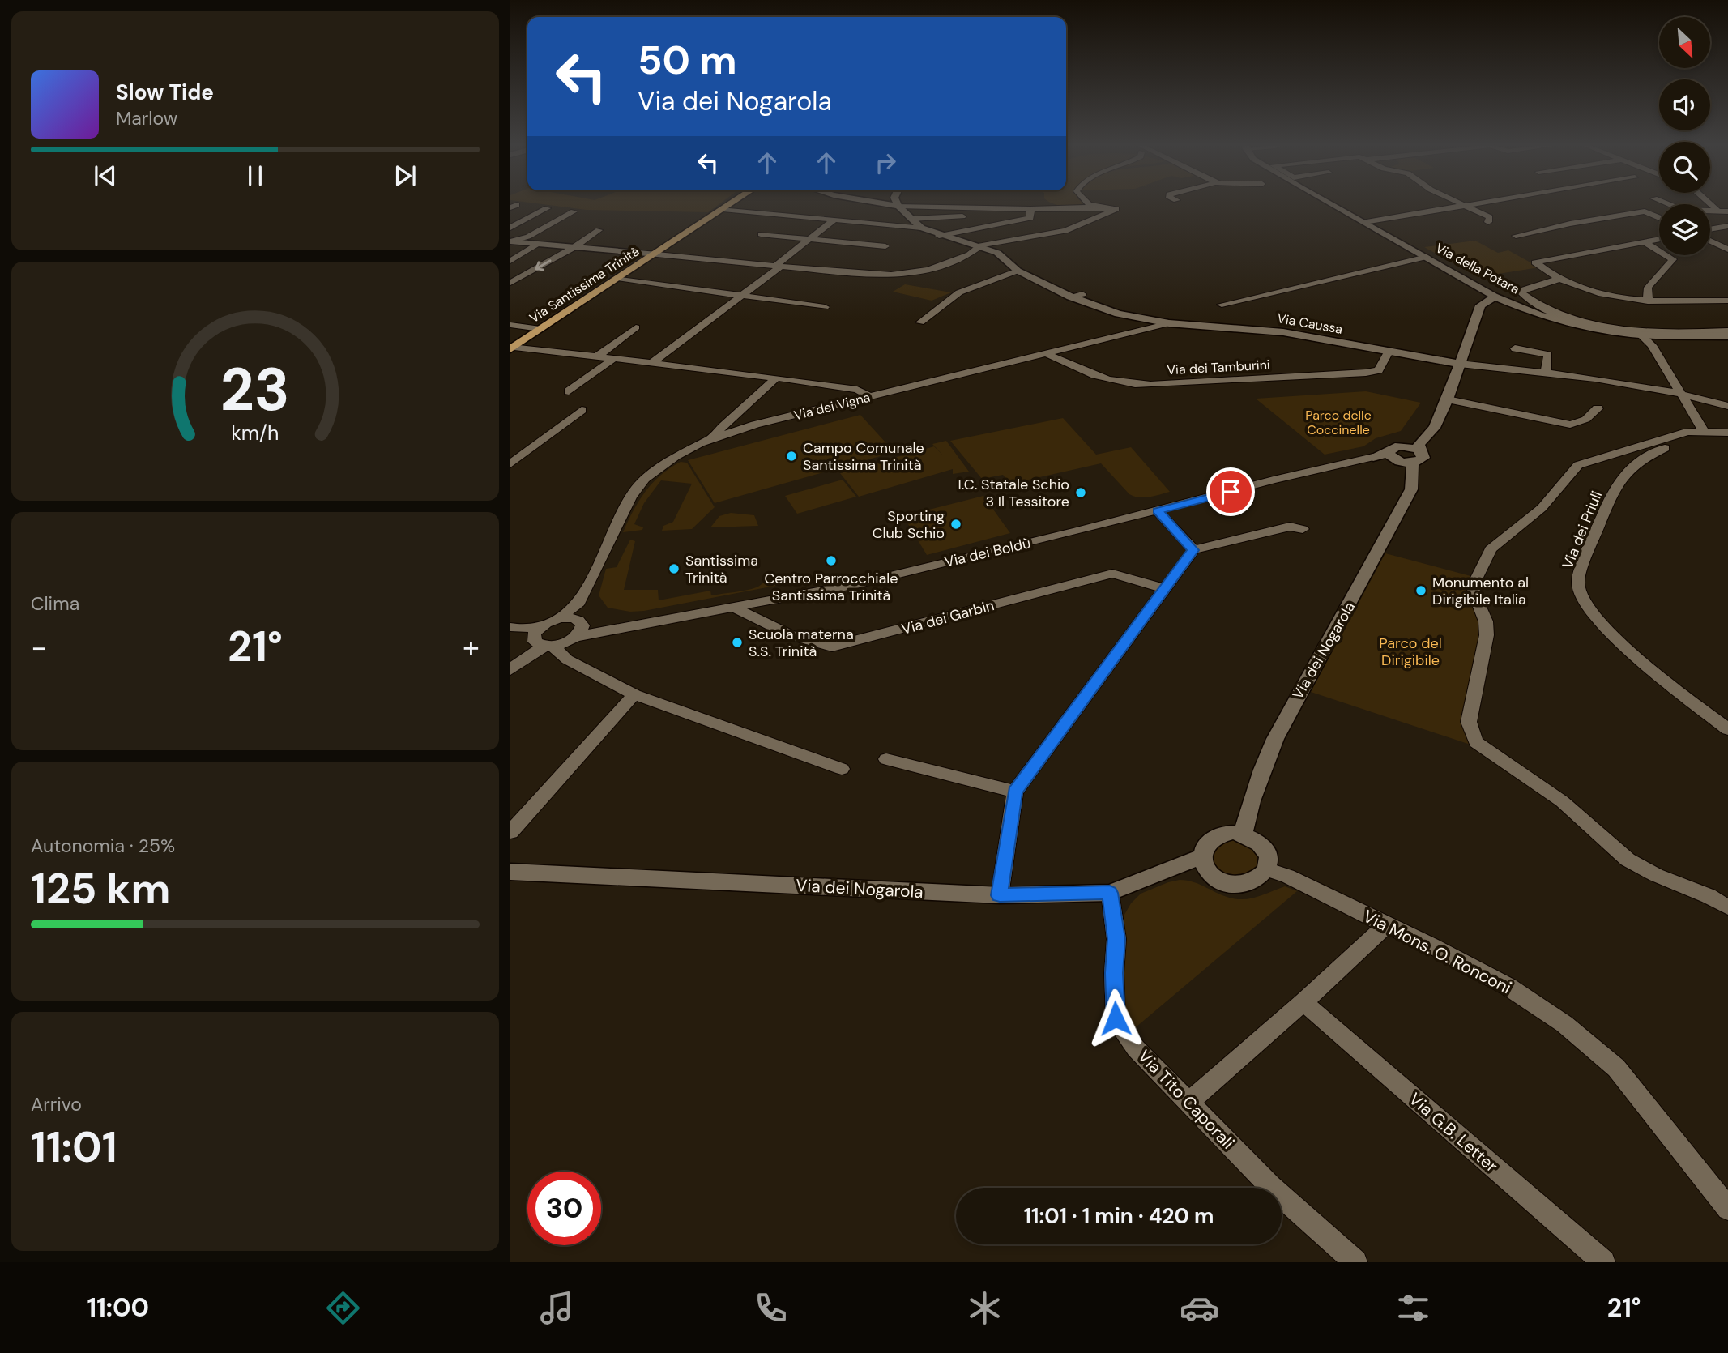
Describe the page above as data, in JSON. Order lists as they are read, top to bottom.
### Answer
{
  "streets": {
    "main road": ["Via Santissima Trinità"],
    "street": [
      "Via della Potara",
      "Via Caussa",
      "Via dei Tamburini",
      "Via dei Vigna",
      "Via dei Priuli",
      "Via dei Boldù",
      "Via dei Garbin",
      "Via dei Nogarola",
      "Via Mons. O. Ronconi",
      "Via Tito Caporali",
      "Via G.B. Letter"
    ]
  },
  "crossings": [
    ["Via Caussa", "Via dei Tamburini"],
    ["Via Caussa", "Via dei Vigna"],
    ["Via dei Tamburini", "Via dei Vigna"],
    ["Via dei Vigna", "Via dei Boldù"],
    ["Via dei Boldù", "Via dei Garbin"],
    ["Via dei Boldù", "Via dei Nogarola"],
    ["Via dei Nogarola", "Via Mons. O. Ronconi"],
    ["Via dei Nogarola", "Via Tito Caporali"]
  ],
  "parks": ["Parco delle Coccinelle", "Parco del Dirigibile"],
  "places": [
    "Campo Comunale Santissima Trinità",
    "I.C. Statale Schio 3 Il Tessitore",
    "Sporting Club Schio",
    "Centro Parrocchiale Santissima Trinità",
    "Santissima Trinità",
    "Monumento al Dirigibile Italia",
    "Scuola materna S.S. Trinità"
  ],
  "north": "bottom right",
  "page": {
    "turn": ["50 m", "Via dei Nogarola"],
    "song": ["Slow Tide", "Marlow"],
    "tile": [
      "Clima",
      ["Autonomia · 25%", "125 km"],
      ["Arrivo", "11:01"]
    ],
    "heat": ["−", "21°", "+"],
    "limit": "30",
    "trip": "11:01 · 1 min · 420 m",
    "tabs": ["11:00", "21°"],
    "gauge": ["23", "km/h"]
  }
}
